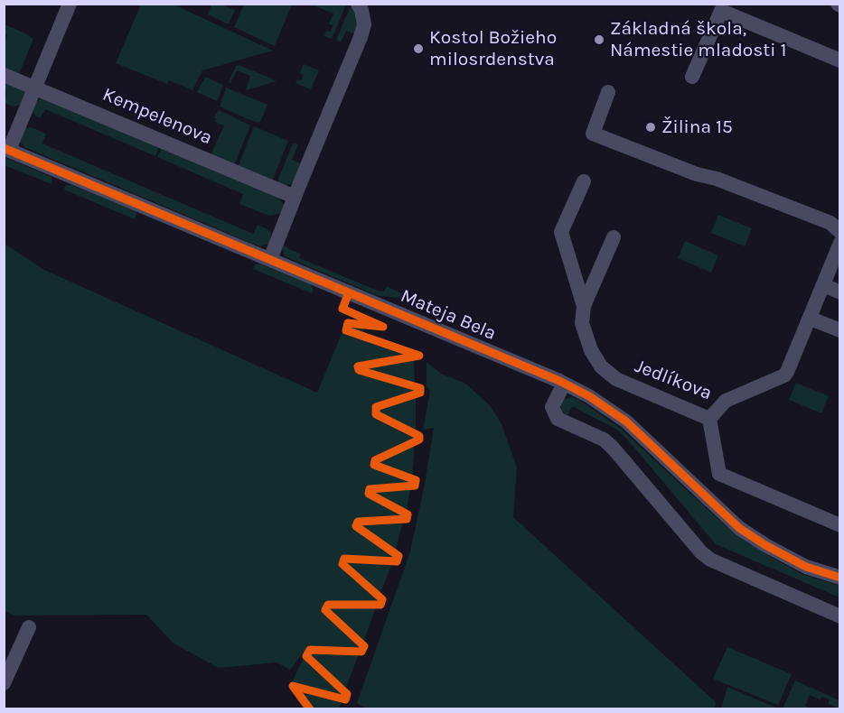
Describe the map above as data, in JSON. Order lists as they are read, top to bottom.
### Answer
{
  "streets": {
    "street": ["Kempelenova", "Mateja Bela", "Jedlíkova"]
  },
  "places": ["Základná škola, Námestie mladosti 1", "Kostol Božieho milosrdenstva", "Žilina 15"]
}
